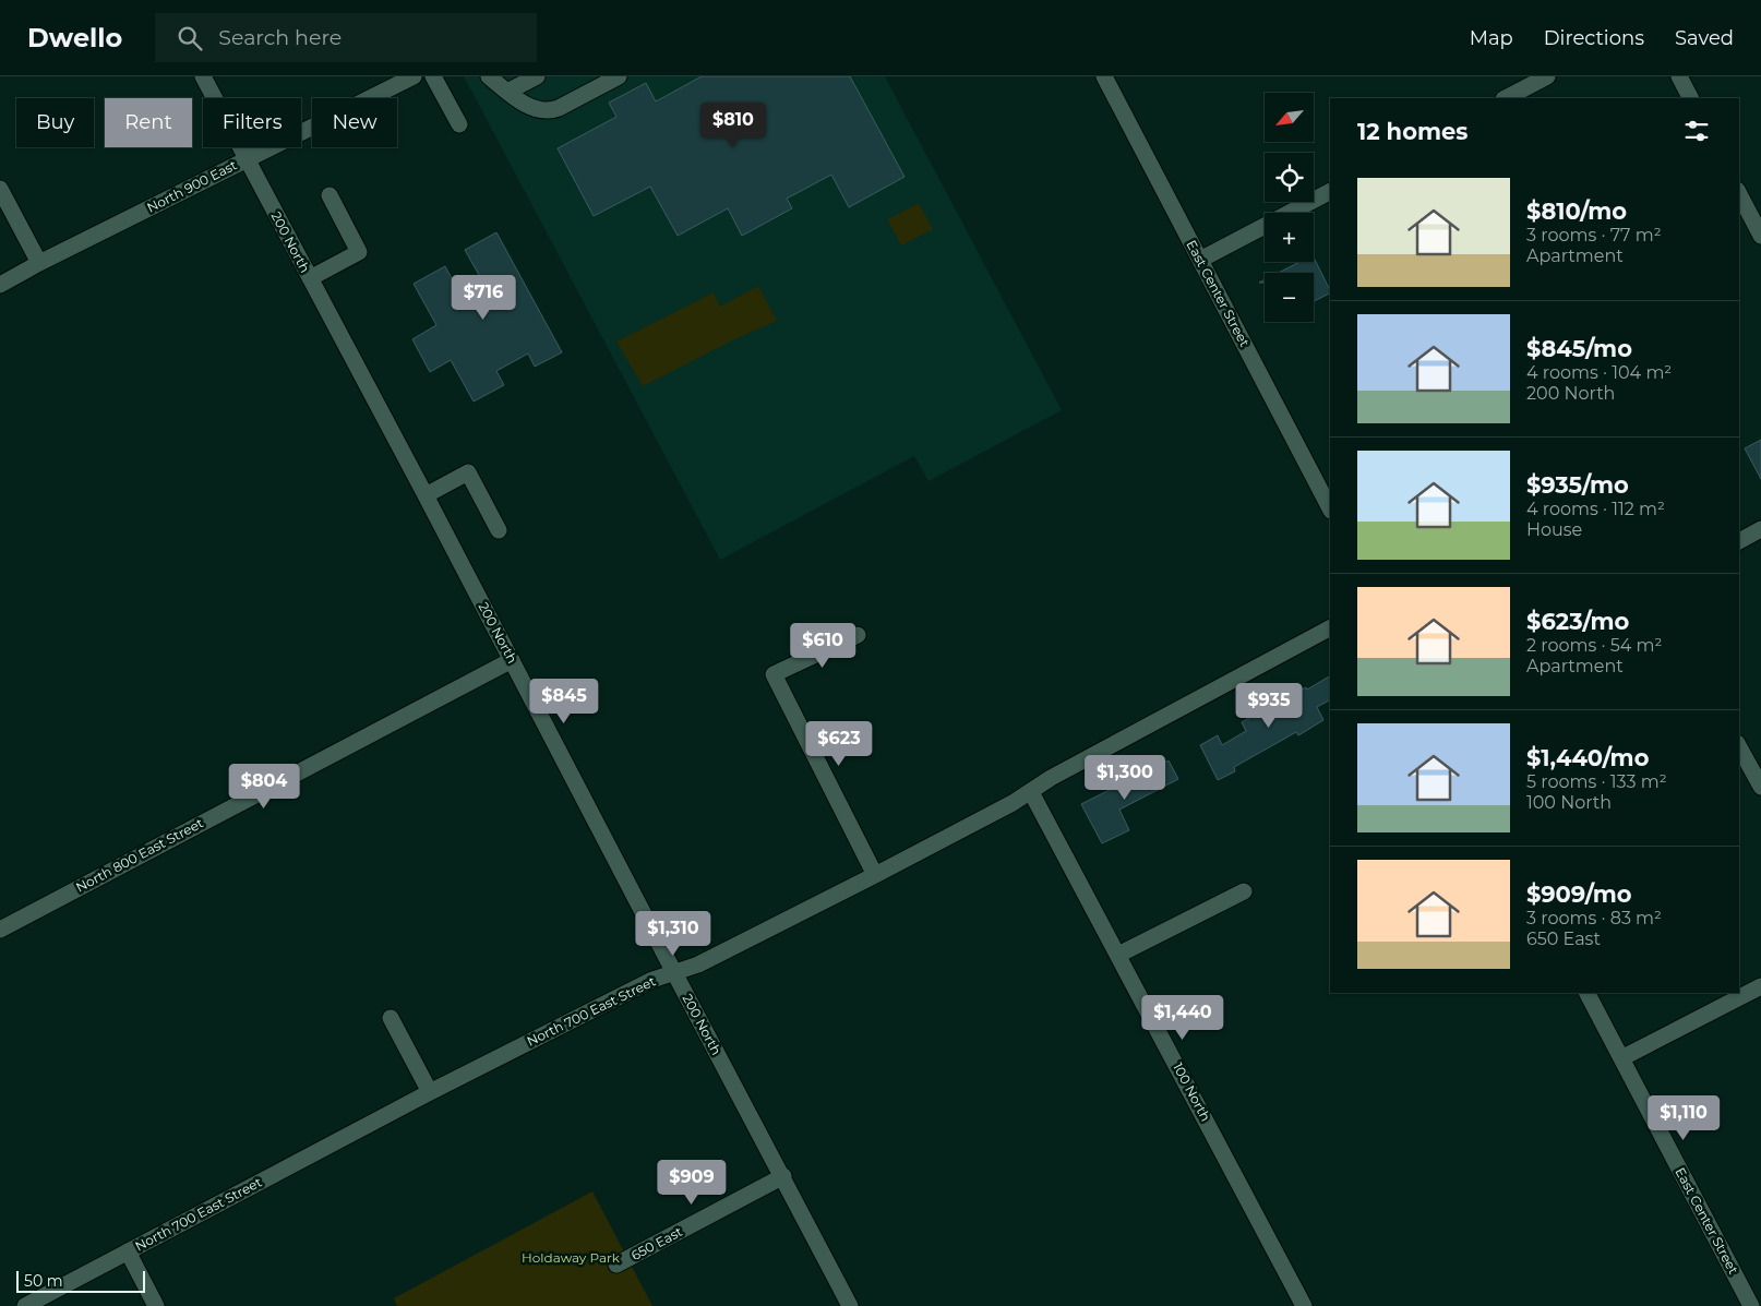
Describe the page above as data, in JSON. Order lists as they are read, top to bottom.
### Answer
{
  "streets": {
    "street": [
      "North 900 East",
      "200 North",
      "East Center Street",
      "North 800 East Street",
      "North 700 East Street",
      "100 North",
      "650 East"
    ]
  },
  "crossings": [
    ["North 900 East", "200 North"],
    ["200 North", "North 800 East Street"],
    ["200 North", "North 700 East Street"],
    ["200 North", "650 East"],
    ["North 700 East Street", "100 North"]
  ],
  "parks": ["Holdaway Park"],
  "scale_bar": "50 m",
  "north": "bottom left",
  "page": {
    "header": "Dwello",
    "search": "Search here",
    "nav": ["Map", "Directions", "Saved"],
    "map_buttons": ["+", "−"],
    "chip": [
      "Buy",
      "Rent",
      "Filters",
      "New"
    ],
    "heading": "12 homes",
    "price": [
      "$810",
      "$716",
      "$610",
      "$845",
      "$935",
      "$623",
      "$1,300",
      "$804",
      "$1,310",
      "$1,440",
      "$1,110",
      "$909"
    ],
    "list": [
      {
        "name": "$810/mo",
        "note": "3 rooms · 77 m² · Apartment"
      },
      {
        "name": "$845/mo",
        "note": "4 rooms · 104 m² · 200 North"
      },
      {
        "name": "$935/mo",
        "note": "4 rooms · 112 m² · House"
      },
      {
        "name": "$623/mo",
        "note": "2 rooms · 54 m² · Apartment"
      },
      {
        "name": "$1,440/mo",
        "note": "5 rooms · 133 m² · 100 North"
      },
      {
        "name": "$909/mo",
        "note": "3 rooms · 83 m² · 650 East"
      }
    ],
    "scale": "50 m"
  }
}
